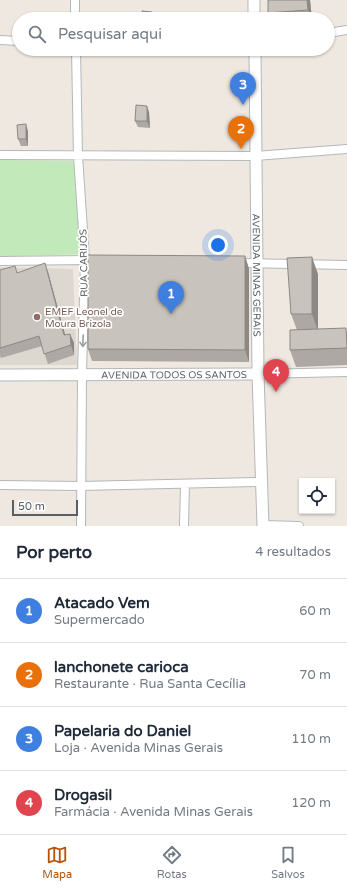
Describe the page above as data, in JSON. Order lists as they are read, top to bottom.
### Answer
{
  "streets": {
    "street": ["RUA CARIJÓS", "AVENIDA MINAS GERAIS", "AVENIDA TODOS OS SANTOS"]
  },
  "crossings": [
    ["RUA CARIJÓS", "AVENIDA TODOS OS SANTOS"],
    ["AVENIDA MINAS GERAIS", "AVENIDA TODOS OS SANTOS"]
  ],
  "places": ["EMEF Leonel de Moura Brizola"],
  "scale_bar": "50 m",
  "page": {
    "search": "Pesquisar aqui",
    "pins": [
      "3",
      "2",
      "1",
      "4"
    ],
    "scale": "50 m",
    "heading": ["Por perto", "4 resultados"],
    "list": [
      {
        "mark": "1",
        "name": "Atacado Vem",
        "note": "Supermercado",
        "value": "60 m"
      },
      {
        "mark": "2",
        "name": "lanchonete carioca",
        "note": "Restaurante · Rua Santa Cecília",
        "value": "70 m"
      },
      {
        "mark": "3",
        "name": "Papelaria do Daniel",
        "note": "Loja · Avenida Minas Gerais",
        "value": "110 m"
      },
      {
        "mark": "4",
        "name": "Drogasil",
        "note": "Farmácia · Avenida Minas Gerais",
        "value": "120 m"
      }
    ],
    "nav": ["Mapa", "Rotas", "Salvos"]
  }
}
